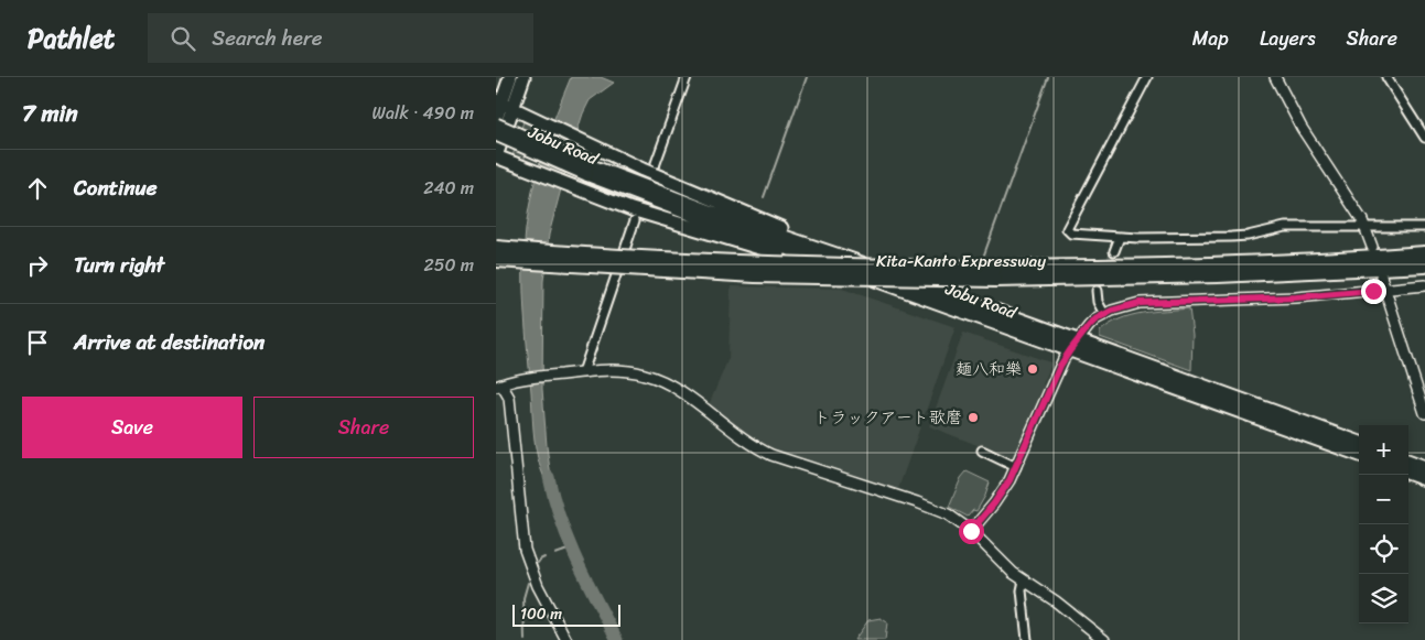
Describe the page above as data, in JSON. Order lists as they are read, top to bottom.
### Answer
{
  "streets": {
    "highway": ["Jobu Road", "Kita-Kanto Expressway"]
  },
  "places": ["麺八和樂", "トラックアート歌麿"],
  "scale_bar": "100 m",
  "page": {
    "header": "Pathlet",
    "search": "Search here",
    "nav": ["Map", "Layers", "Share"],
    "heading": ["7 min", "Walk · 490 m"],
    "list": [
      ["Continue", "240 m"],
      ["Turn right", "250 m"],
      "Arrive at destination"
    ],
    "buttons": ["Save", "Share"],
    "map_buttons": ["+", "−"],
    "scale": "100 m"
  }
}
